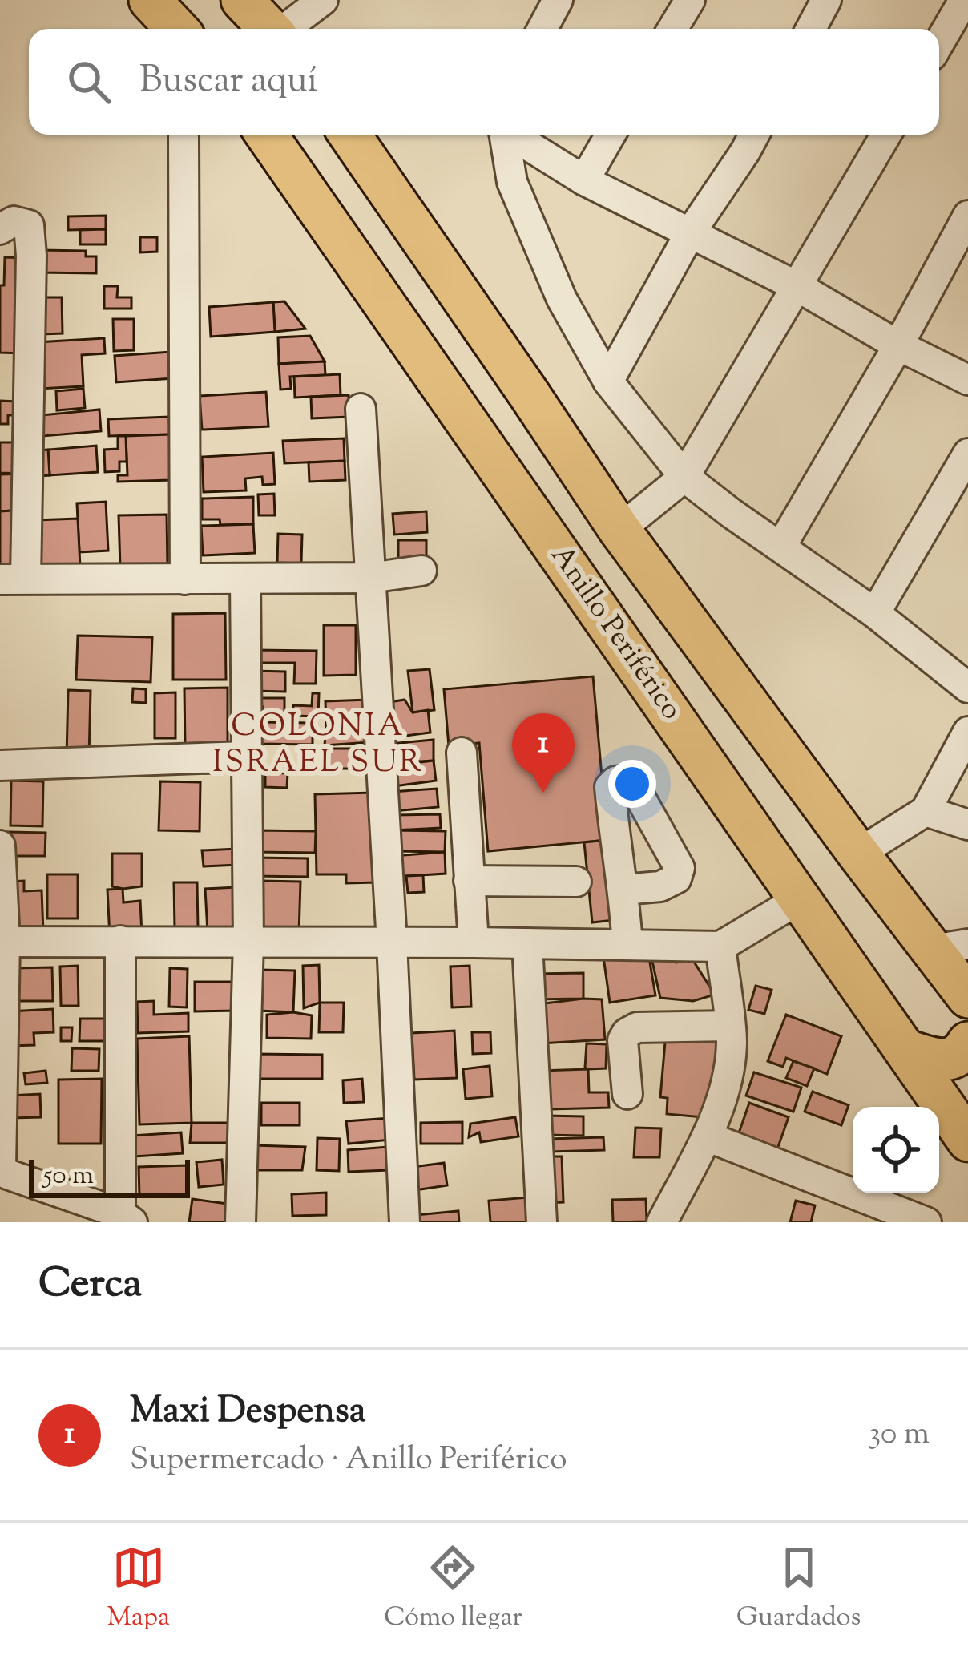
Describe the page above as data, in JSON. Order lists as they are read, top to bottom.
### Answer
{
  "streets": {
    "highway": ["Anillo Periférico"]
  },
  "districts": ["COLONIA ISRAEL SUR"],
  "scale_bar": "50 m",
  "page": {
    "search": "Buscar aquí",
    "pins": "1",
    "scale": "50 m",
    "heading": "Cerca",
    "list": [
      {
        "mark": "1",
        "name": "Maxi Despensa",
        "note": "Supermercado · Anillo Periférico",
        "value": "30 m"
      }
    ],
    "nav": ["Mapa", "Cómo llegar", "Guardados"]
  }
}
